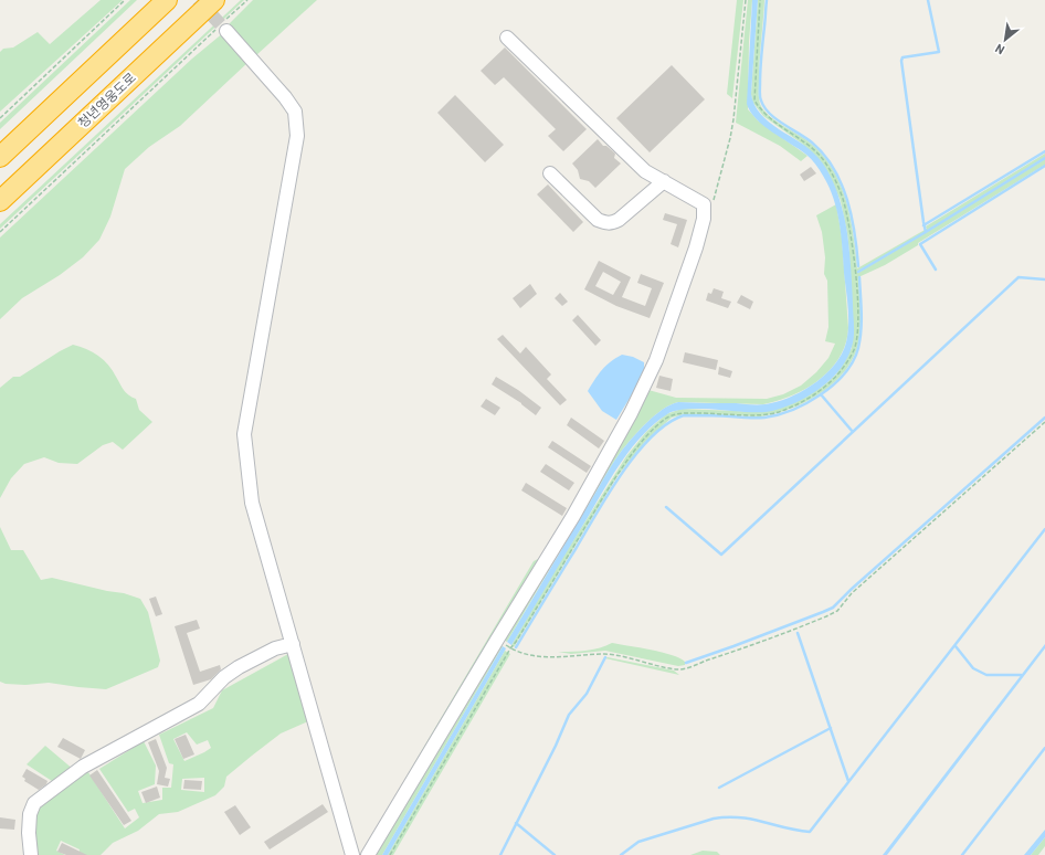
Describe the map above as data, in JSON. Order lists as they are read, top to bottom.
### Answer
{
  "streets": {
    "highway": ["청년영웅도로"]
  },
  "north": "bottom left"
}
